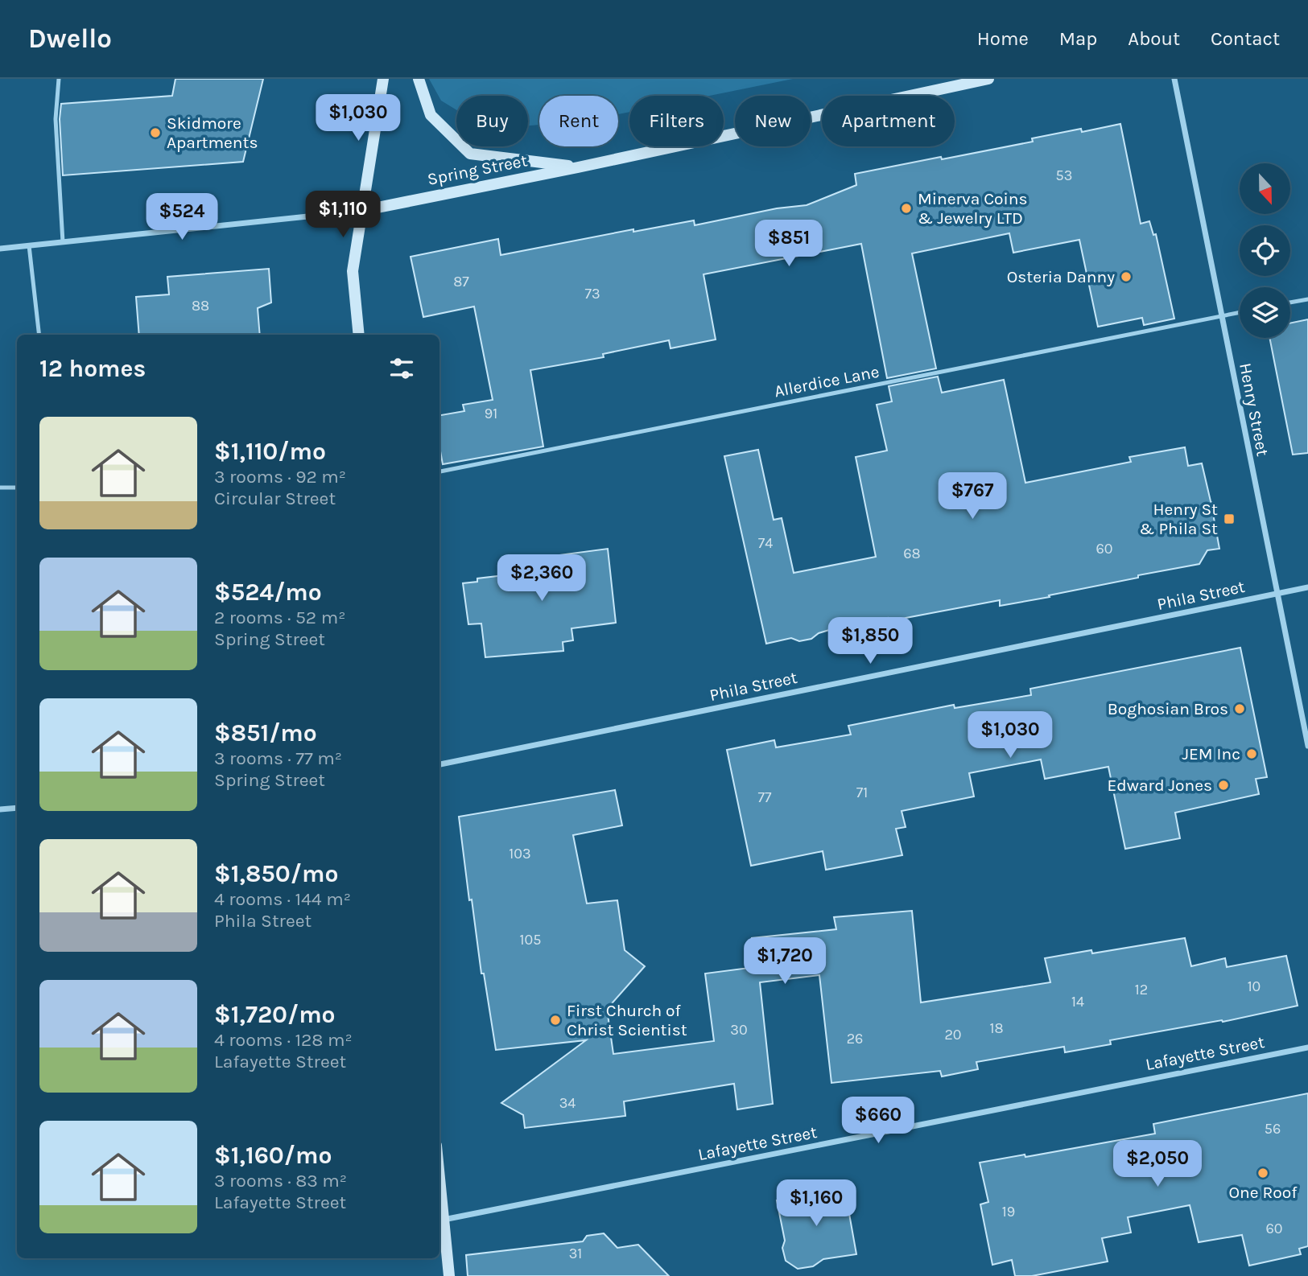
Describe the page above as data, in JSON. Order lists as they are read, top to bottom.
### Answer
{
  "streets": {
    "main road": ["Spring Street"],
    "street": ["Henry Street", "Phila Street", "Lafayette Street"],
    "lane": ["Allerdice Lane"]
  },
  "crossings": [
    ["Allerdice Lane", "Henry Street"],
    ["Henry Street", "Phila Street"]
  ],
  "places": {
    "other": [
      "Skidmore Apartments",
      "Minerva Coins & Jewelry LTD",
      "Osteria Danny",
      "Boghosian Bros",
      "JEM Inc",
      "Edward Jones",
      "First Church of Christ Scientist",
      "One Roof"
    ],
    "transit": ["Henry St & Phila St"]
  },
  "house_numbers": [
    "53",
    "87",
    "73",
    "88",
    "91",
    "74",
    "60",
    "68",
    "71",
    "77",
    "103",
    "105",
    "10",
    "12",
    "14",
    "18",
    "30",
    "20",
    "26",
    "34",
    "56",
    "19",
    "60",
    "31"
  ],
  "north": "bottom",
  "page": {
    "header": "Dwello",
    "nav": [
      "Home",
      "Map",
      "About",
      "Contact"
    ],
    "price": [
      "$1,030",
      "$1,110",
      "$524",
      "$851",
      "$767",
      "$2,360",
      "$1,850",
      "$1,030",
      "$1,720",
      "$660",
      "$2,050",
      "$1,160"
    ],
    "chip": [
      "Buy",
      "Rent",
      "Filters",
      "New",
      "Apartment"
    ],
    "heading": "12 homes",
    "list": [
      {
        "name": "$1,110/mo",
        "note": "3 rooms · 92 m² · Circular Street"
      },
      {
        "name": "$524/mo",
        "note": "2 rooms · 52 m² · Spring Street"
      },
      {
        "name": "$851/mo",
        "note": "3 rooms · 77 m² · Spring Street"
      },
      {
        "name": "$1,850/mo",
        "note": "4 rooms · 144 m² · Phila Street"
      },
      {
        "name": "$1,720/mo",
        "note": "4 rooms · 128 m² · Lafayette Street"
      },
      {
        "name": "$1,160/mo",
        "note": "3 rooms · 83 m² · Lafayette Street"
      }
    ]
  }
}
